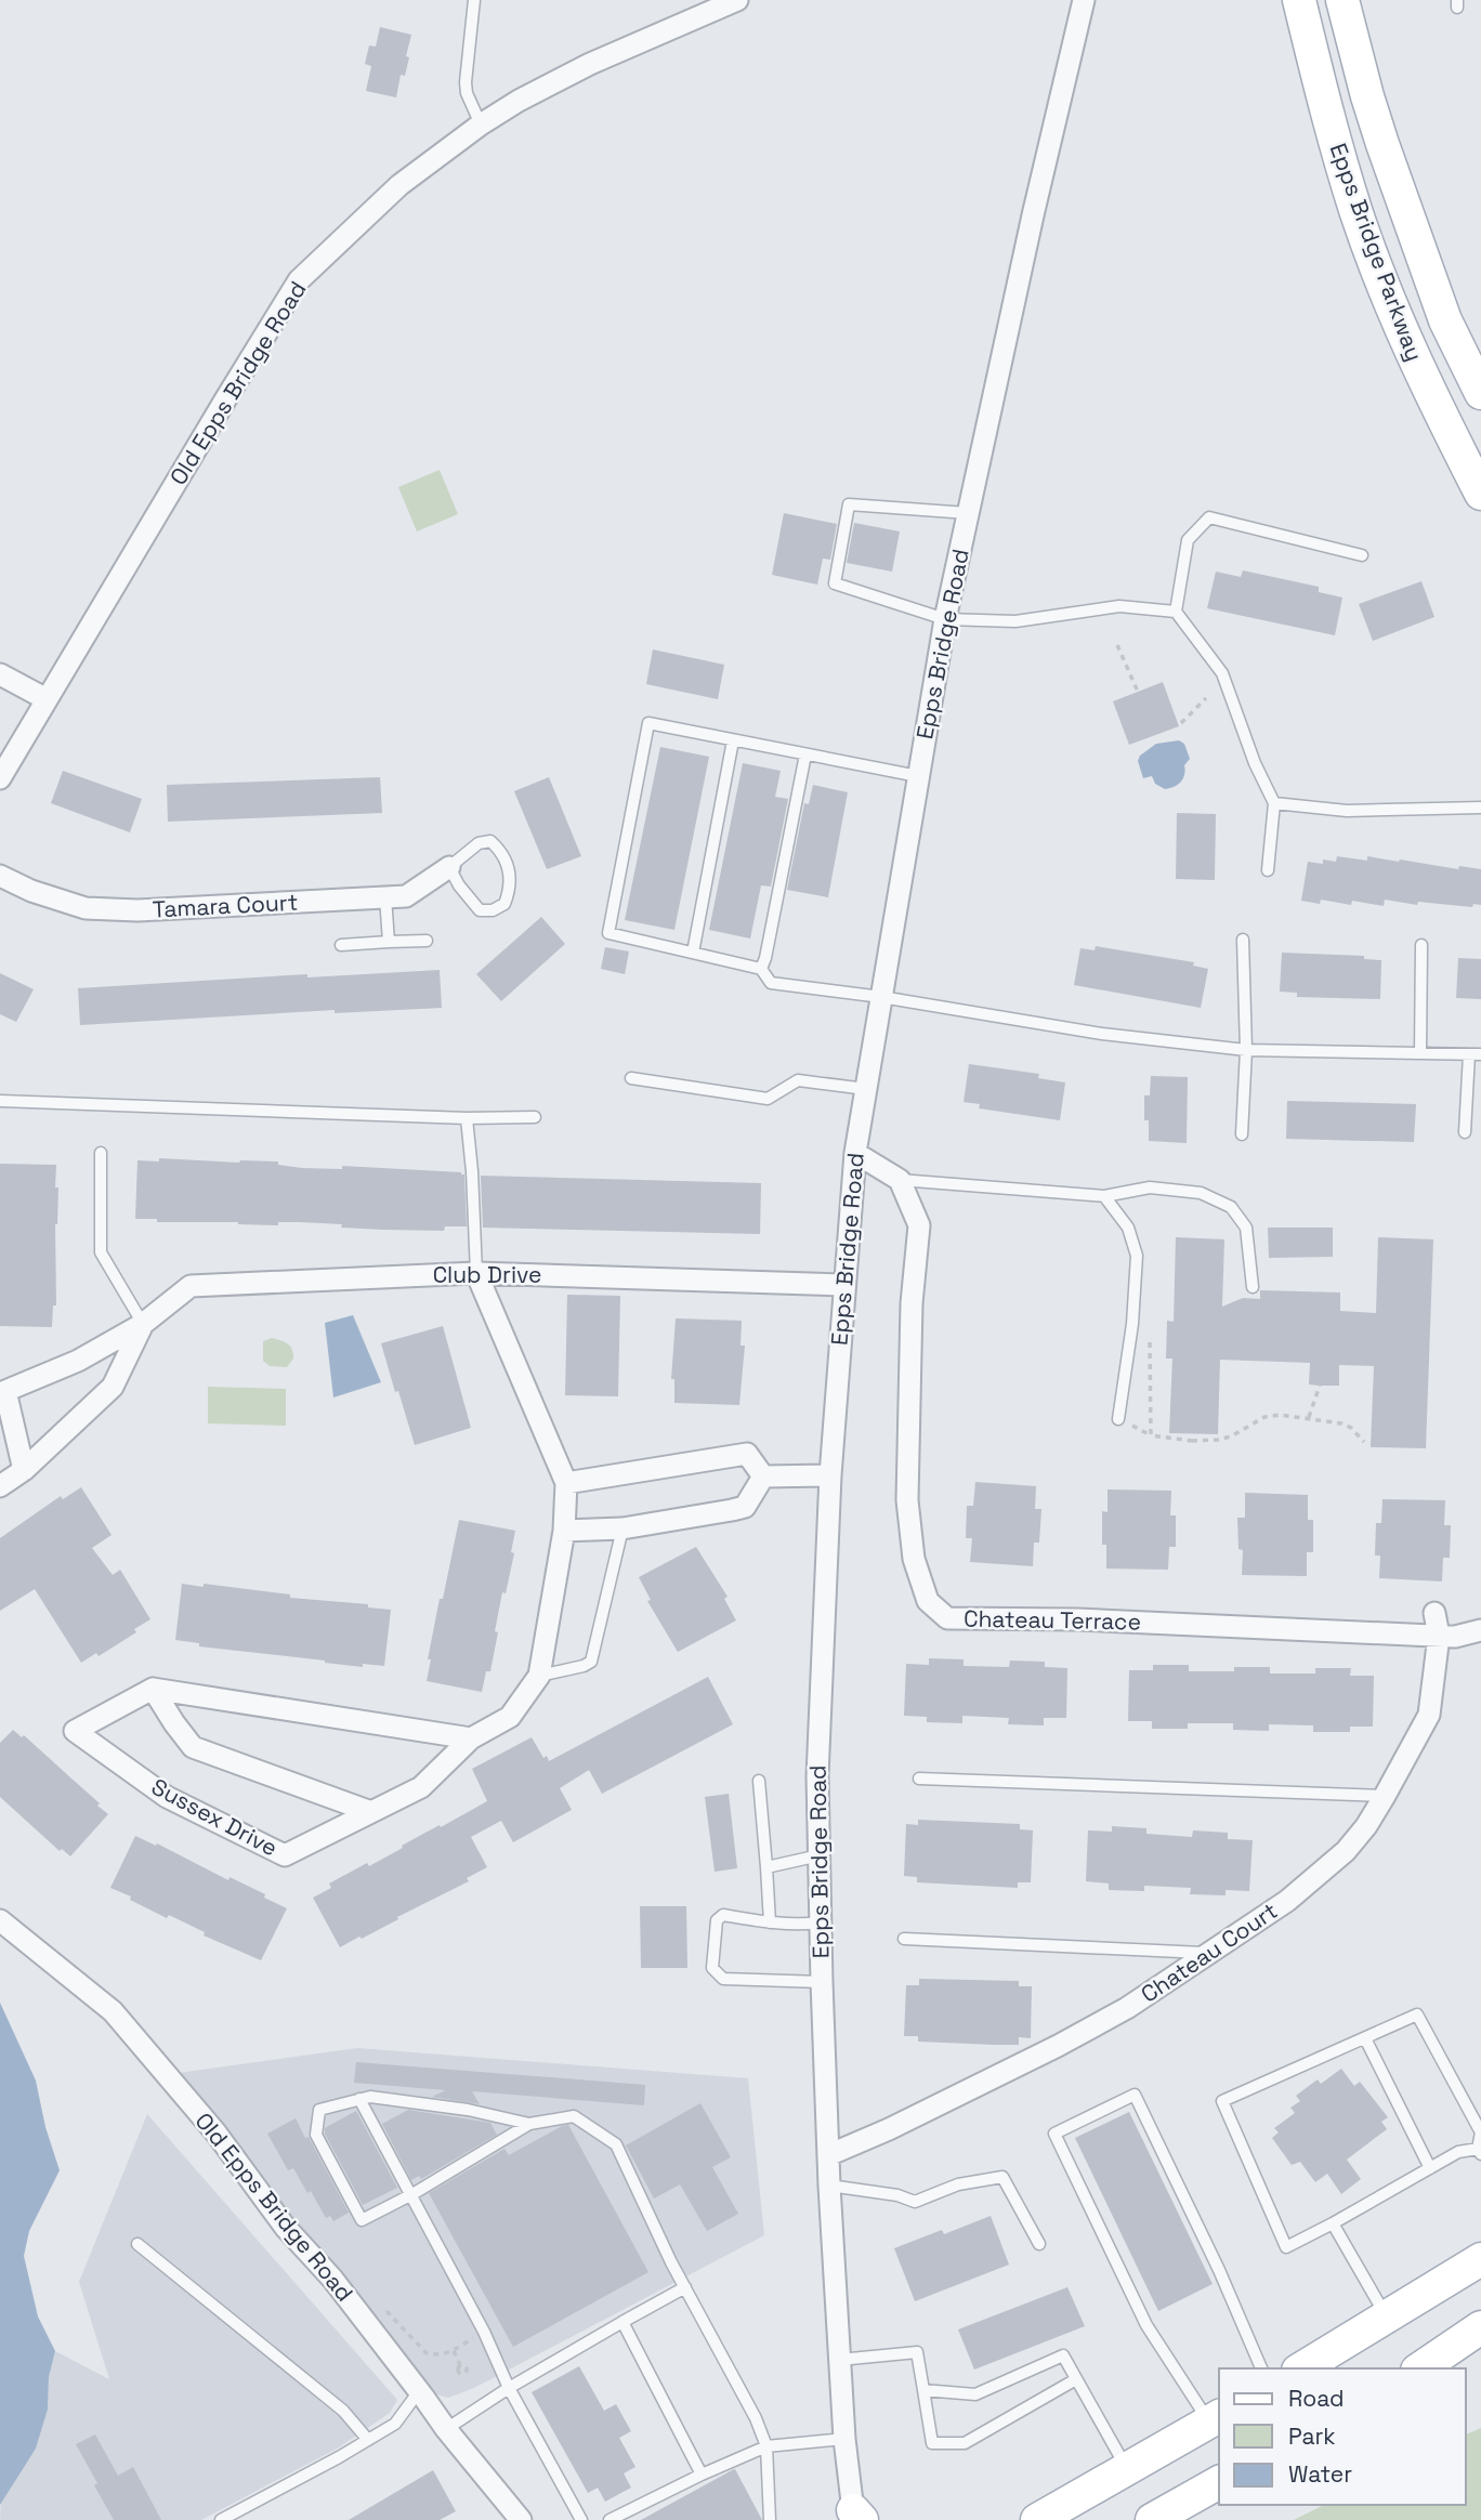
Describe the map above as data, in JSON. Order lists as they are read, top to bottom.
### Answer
{
  "streets": {
    "main road": ["Epps Bridge Parkway"],
    "street": [
      "Old Epps Bridge Road",
      "Epps Bridge Road",
      "Tamara Court",
      "Club Drive",
      "Chateau Terrace",
      "Sussex Drive",
      "Chateau Court"
    ]
  },
  "crossings": [
    ["Epps Bridge Road", "Club Drive"],
    ["Epps Bridge Road", "Chateau Court"],
    ["Chateau Terrace", "Chateau Court"]
  ],
  "legend": ["Road", "Park", "Water"]
}
